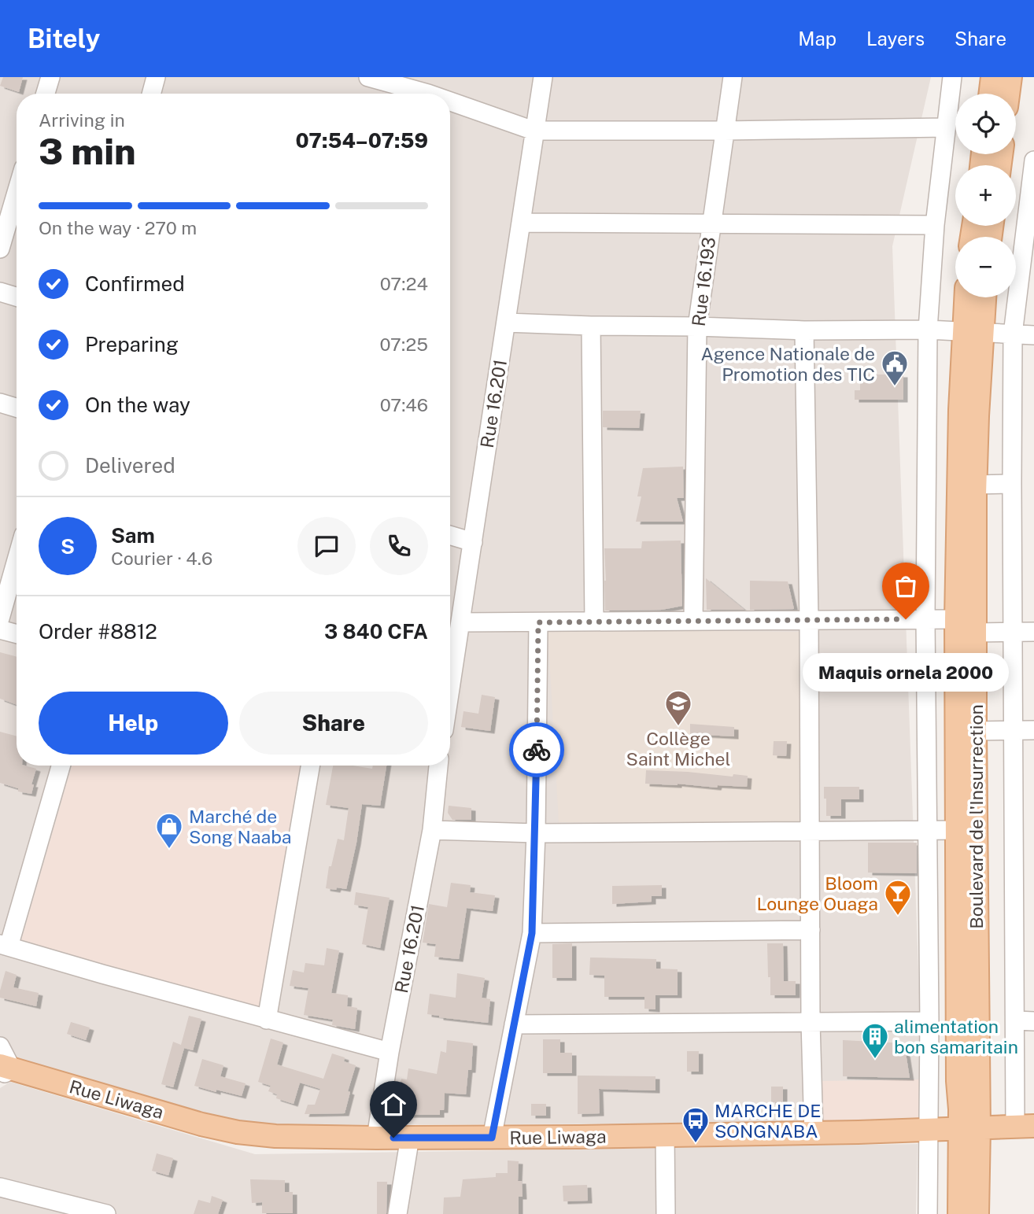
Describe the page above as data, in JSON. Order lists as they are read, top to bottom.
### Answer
{
  "streets": {
    "main road": ["Boulevard de l'Insurrection", "Rue Liwaga"],
    "street": ["Rue 16.193", "Rue 16.201"]
  },
  "crossings": [
    ["Rue 16.201", "Rue Liwaga"],
    ["Boulevard de l'Insurrection", "Rue Liwaga"]
  ],
  "places": {
    "public building": ["Agence Nationale de Promotion des TIC"],
    "other": ["Maquis ornela 2000"],
    "school or university": ["Collège Saint Michel"],
    "shop": ["Marché de Song Naaba"],
    "bar": ["Bloom Lounge Ouaga"],
    "building": ["alimentation bon samaritain"],
    "bus stop": ["MARCHE DE SONGNABA"]
  },
  "page": {
    "header": "Bitely",
    "nav": ["Map", "Layers", "Share"],
    "map_buttons": ["+", "−"],
    "heading": ["3 min", "Arriving in", "07:54–07:59"],
    "panel": [
      "Sam",
      "Courier · 4.6",
      "Order #8812",
      "3 840 CFA"
    ],
    "bar": "On the way · 270 m",
    "list": [
      ["Confirmed", "07:24"],
      ["Preparing", "07:25"],
      ["On the way", "07:46"],
      "Delivered"
    ],
    "round": "S",
    "bubble": "Maquis ornela 2000",
    "buttons": ["Help", "Share"]
  }
}
